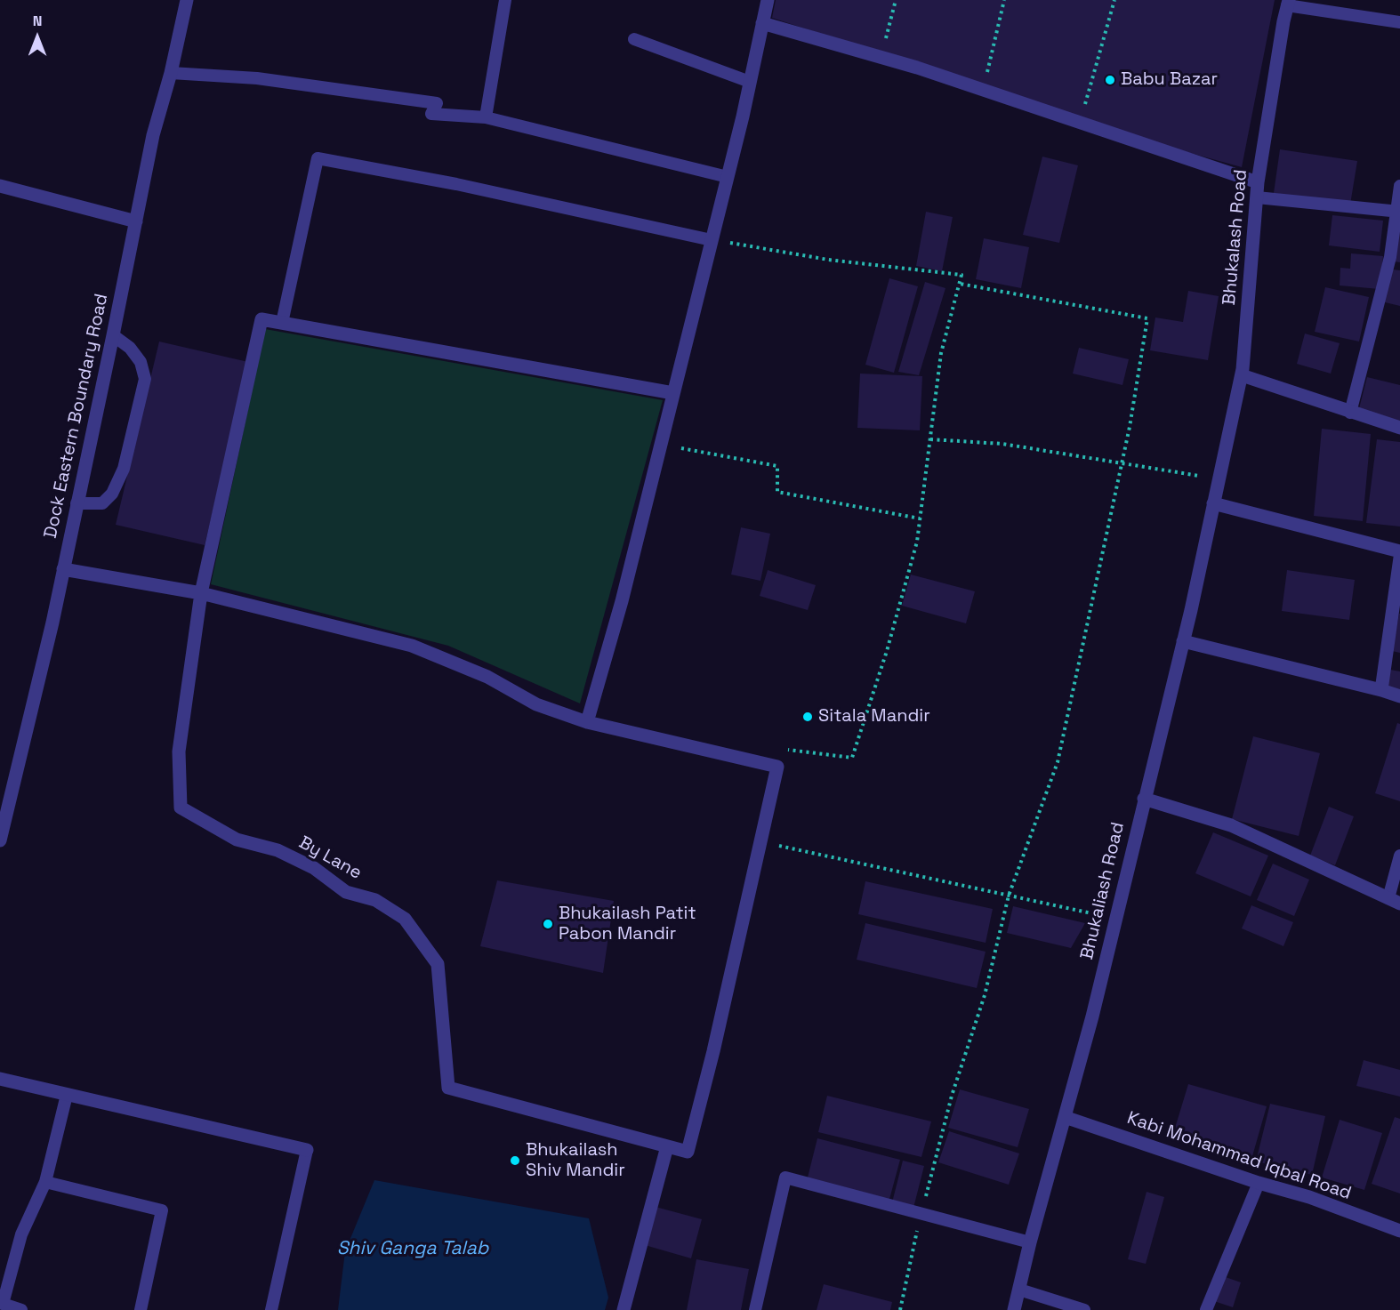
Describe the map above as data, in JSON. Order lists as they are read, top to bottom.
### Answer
{
  "streets": {
    "street": [
      "Bhukalash Road",
      "Dock Eastern Boundary Road",
      "By Lane",
      "Bhukaliash Road",
      "Kabi Mohammad Iqbal Road"
    ]
  },
  "crossings": [
    ["Bhukalash Road", "Bhukaliash Road"],
    ["Bhukaliash Road", "Kabi Mohammad Iqbal Road"]
  ],
  "water": ["Shiv Ganga Talab"],
  "places": [
    "Babu Bazar",
    "Sitala Mandir",
    "Bhukailash Patit Pabon Mandir",
    "Bhukailash Shiv Mandir"
  ],
  "north": "top"
}
